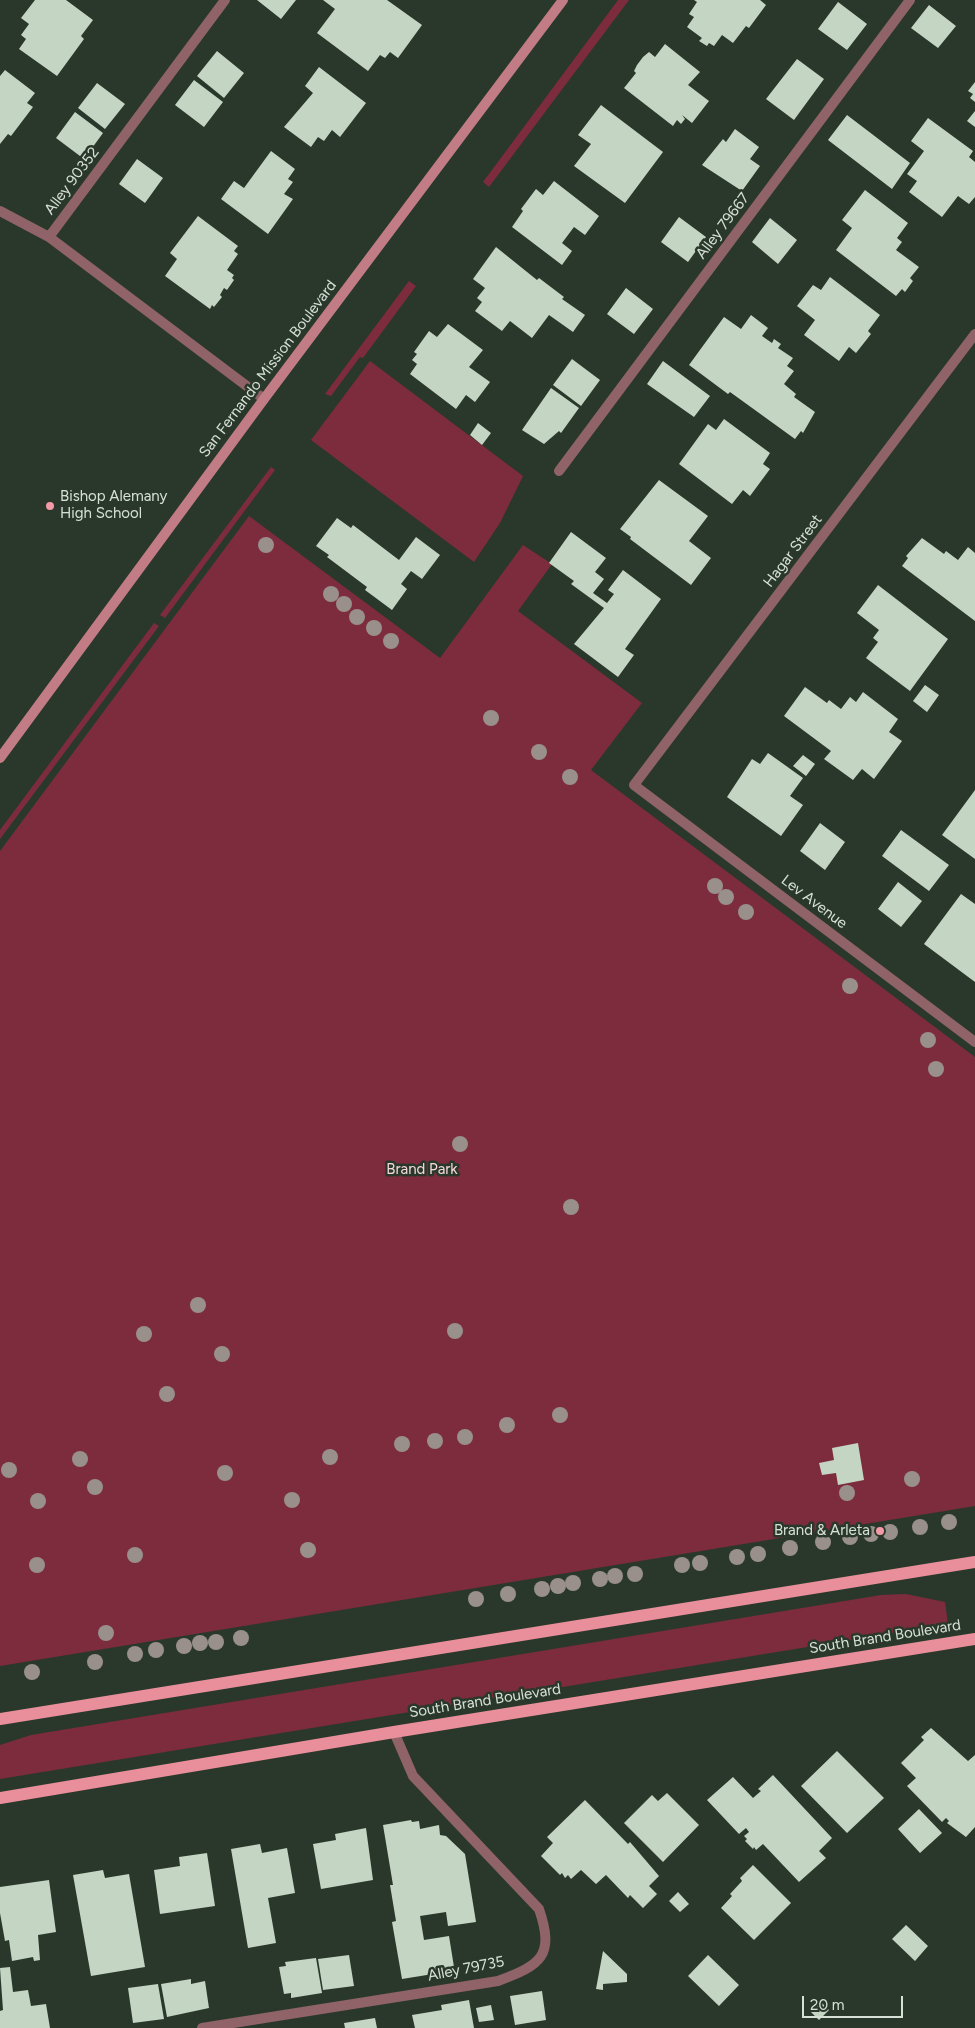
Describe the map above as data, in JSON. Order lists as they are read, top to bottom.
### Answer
{
  "streets": {
    "main road": ["San Fernando Mission Boulevard", "South Brand Boulevard"],
    "street": [
      "Alley 90352",
      "Alley 79667",
      "Hagar Street",
      "Lev Avenue",
      "Alley 79735"
    ]
  },
  "crossings": [
    ["Alley 90352", "San Fernando Mission Boulevard"],
    ["Hagar Street", "Lev Avenue"],
    ["South Brand Boulevard", "Alley 79735"]
  ],
  "parks": ["Brand Park"],
  "places": ["Bishop Alemany High School", "Brand & Arleta"],
  "scale_bar": "20 m"
}
